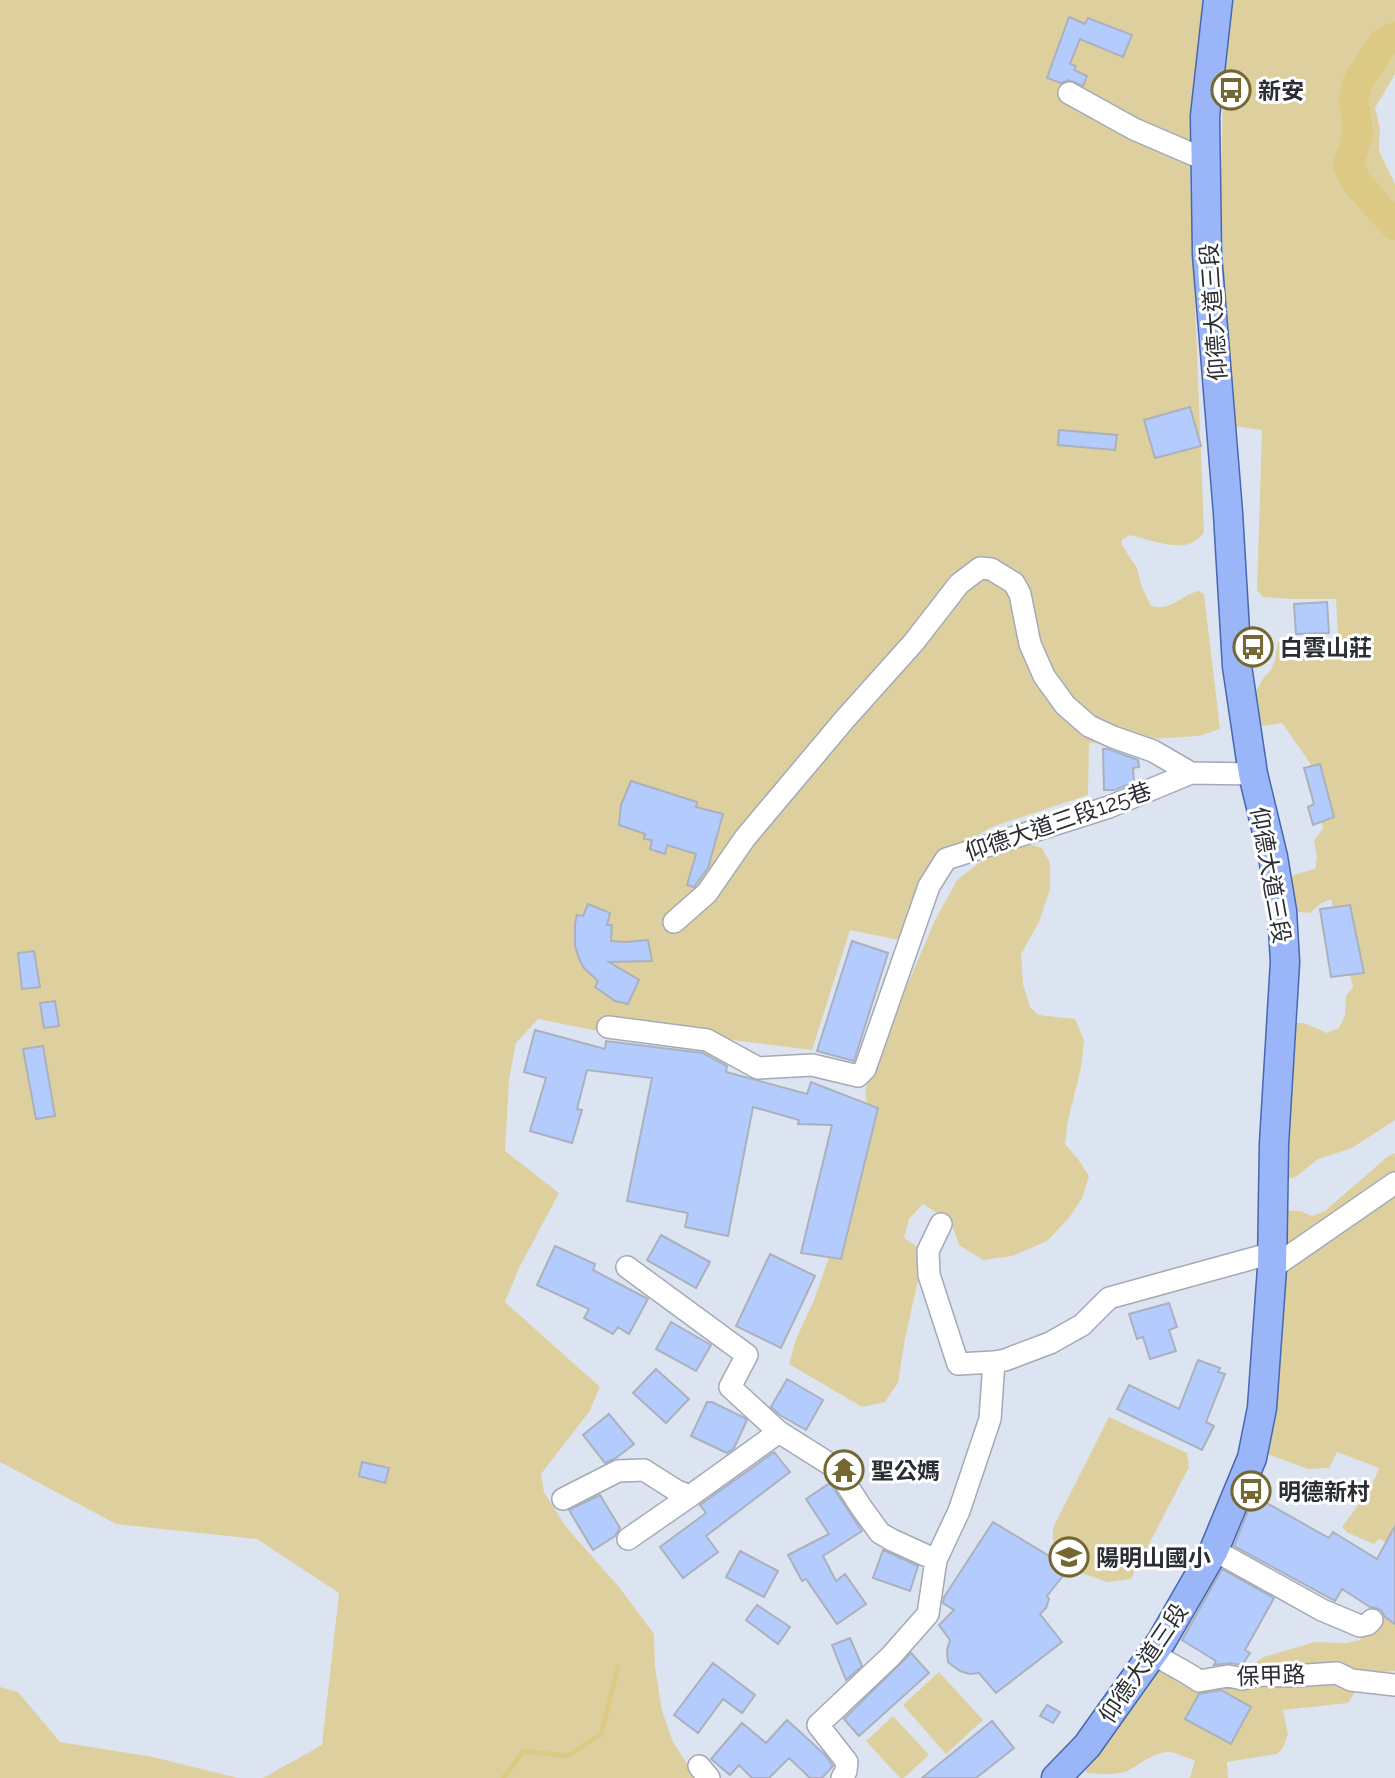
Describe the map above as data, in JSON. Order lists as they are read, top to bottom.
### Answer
{
  "streets": {
    "main road": ["仰德大道三段"],
    "street": ["仰德大道三段125巷", "保甲路"]
  },
  "crossings": [
    ["仰德大道三段", "仰德大道三段125巷"],
    ["仰德大道三段", "保甲路"]
  ],
  "places": {
    "bus stop": ["新安", "白雲山莊", "明德新村"],
    "temple": ["聖公媽"],
    "school or university": ["陽明山國小"]
  }
}
